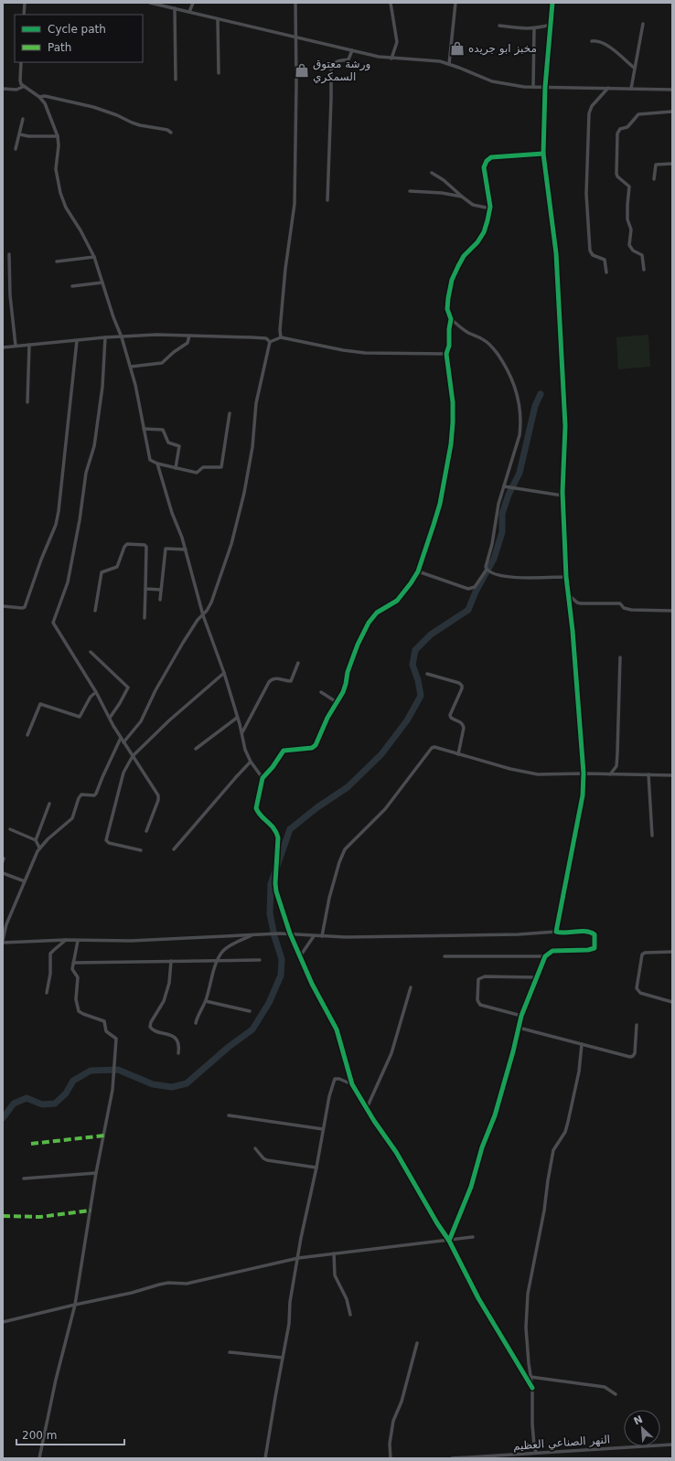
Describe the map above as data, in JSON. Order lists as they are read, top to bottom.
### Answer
{
  "streets": {
    "street": ["النهر الصناعي العظيم"]
  },
  "places": {
    "shop": ["مخبز ابو جريده", "ورشة معتوق السمكري"]
  },
  "legend": ["Cycle path", "Path"],
  "scale_bar": "200 m",
  "north": "top left"
}
